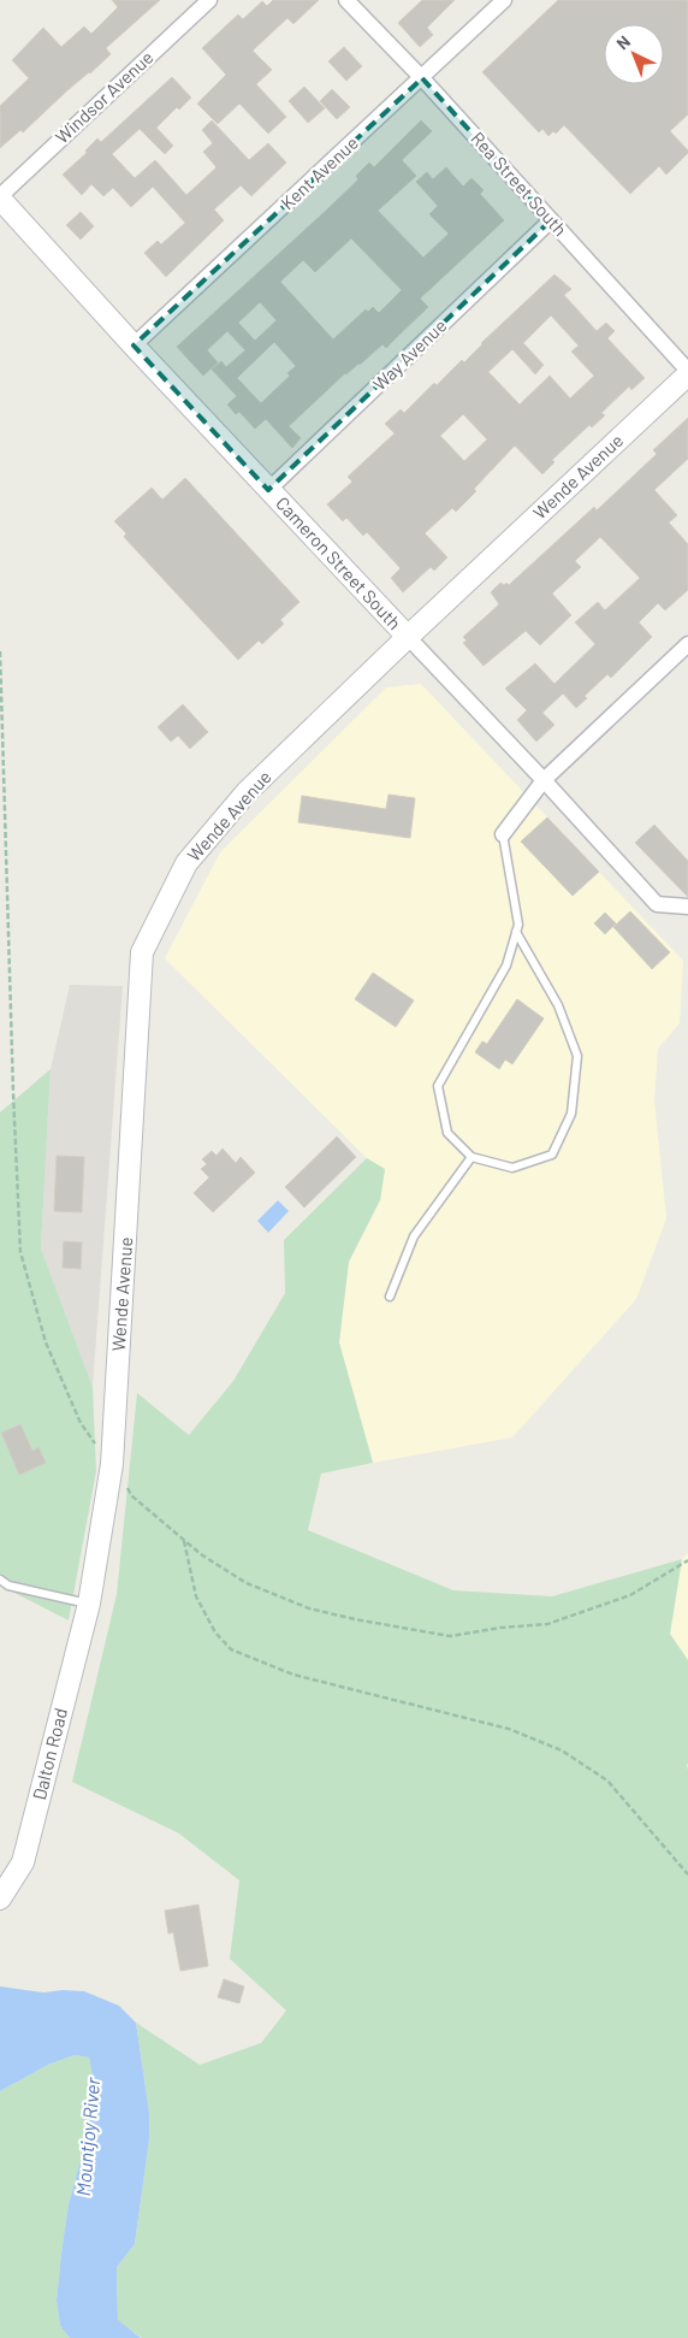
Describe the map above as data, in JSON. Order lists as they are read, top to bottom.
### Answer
{
  "streets": {
    "street": [
      "Windsor Avenue",
      "Kent Avenue",
      "Rea Street South",
      "Way Avenue",
      "Wende Avenue",
      "Cameron Street South",
      "Dalton Road"
    ]
  },
  "crossings": [
    ["Windsor Avenue", "Cameron Street South"],
    ["Kent Avenue", "Rea Street South"],
    ["Kent Avenue", "Cameron Street South"],
    ["Rea Street South", "Way Avenue"],
    ["Rea Street South", "Wende Avenue"],
    ["Way Avenue", "Cameron Street South"],
    ["Wende Avenue", "Cameron Street South"],
    ["Wende Avenue", "Dalton Road"]
  ],
  "water": ["Mountjoy River"],
  "north": "top left"
}
